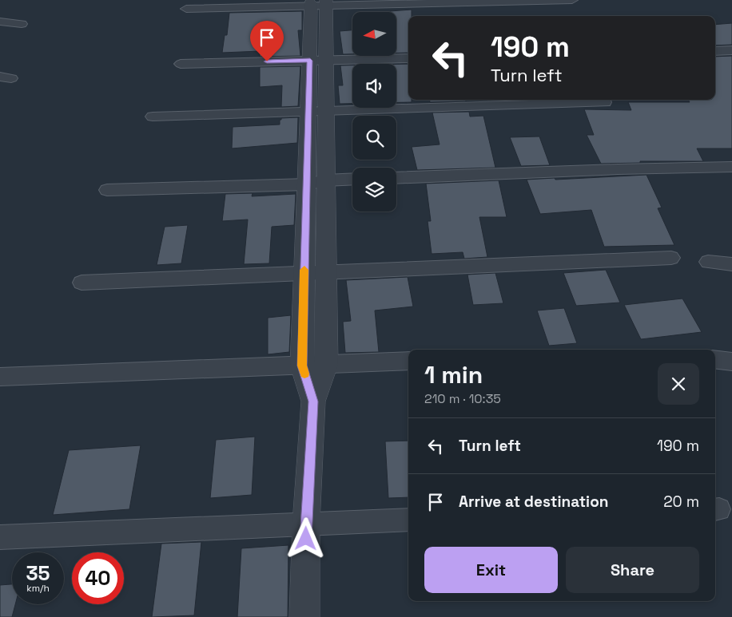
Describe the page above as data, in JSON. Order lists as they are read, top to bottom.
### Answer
{
  "north": "left",
  "page": {
    "turn": ["190 m", "Turn left"],
    "heading": ["1 min", "210 m · 10:35"],
    "list": [
      {
        "name": "Turn left",
        "value": "190 m"
      },
      {
        "name": "Arrive at destination",
        "value": "20 m"
      }
    ],
    "buttons": ["Exit", "Share"],
    "speed": "35 km/h",
    "limit": "40"
  }
}
